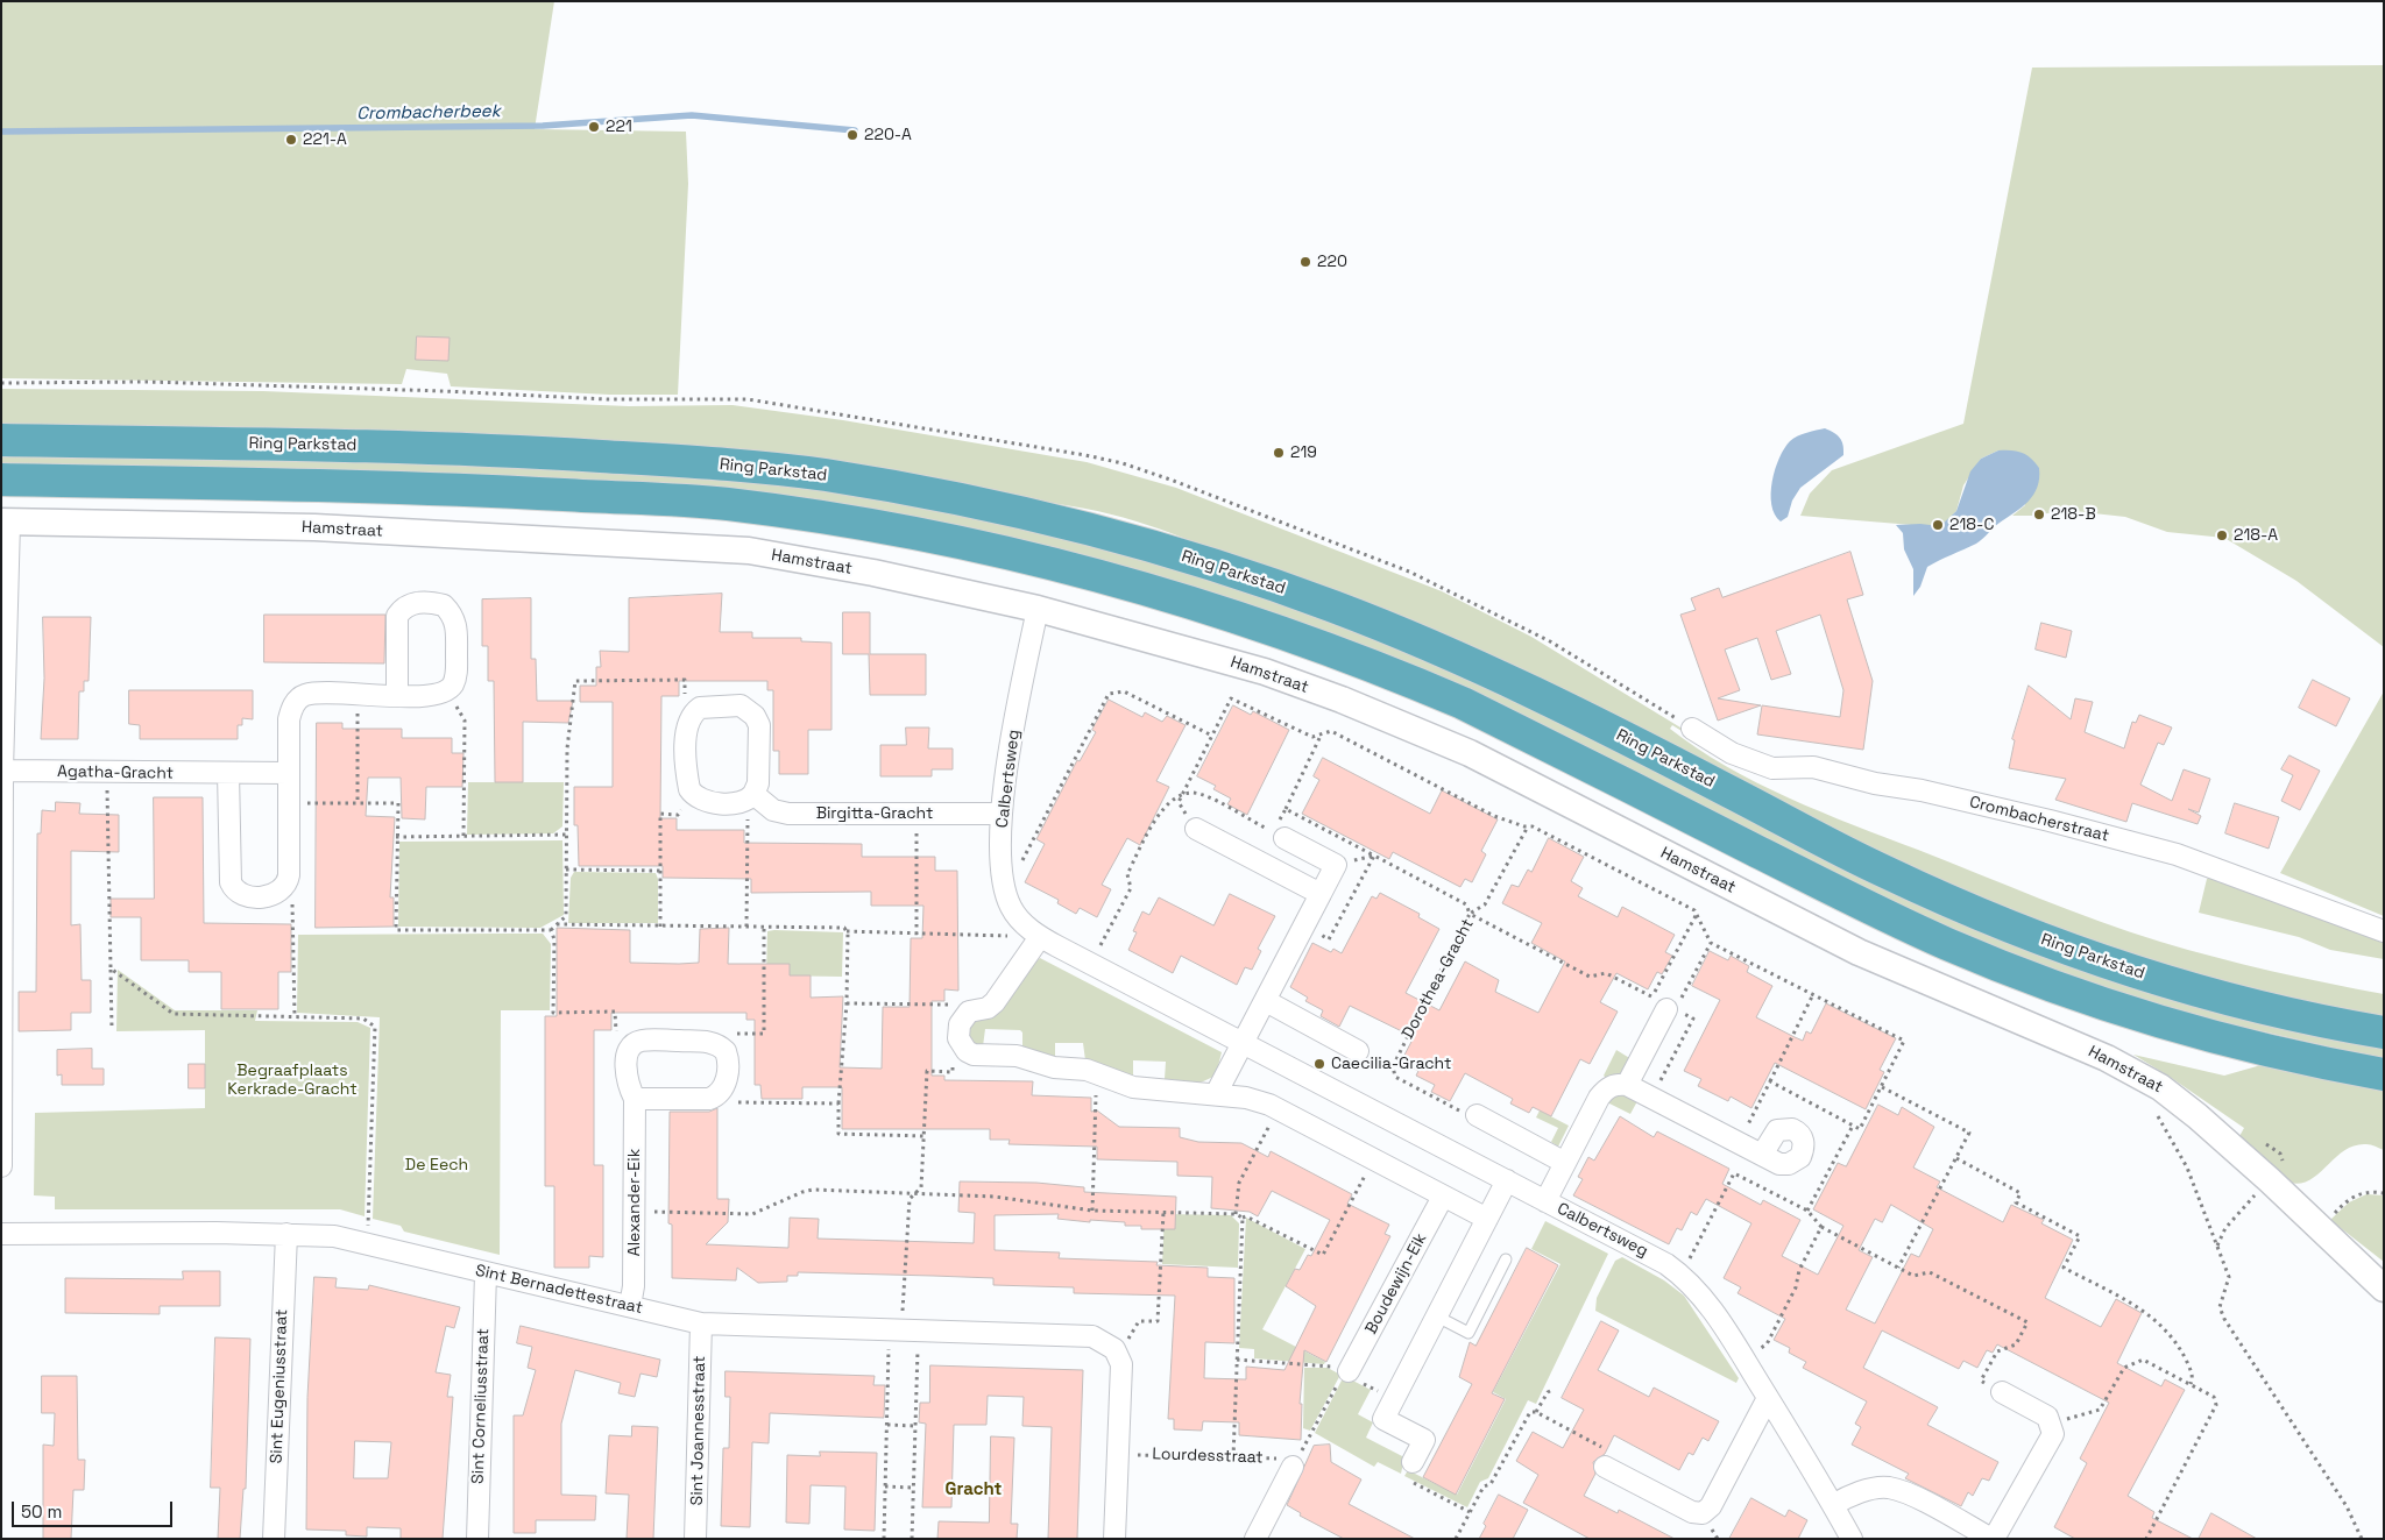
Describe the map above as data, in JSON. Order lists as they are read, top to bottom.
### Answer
{
  "streets": {
    "highway": ["Ring Parkstad"],
    "street": [
      "Hamstraat",
      "Agatha-Gracht",
      "Calbertsweg",
      "Birgitta-Gracht",
      "Crombacherstraat",
      "Alexander-Eik",
      "Boudewijn-Eik",
      "Sint Bernadettestraat",
      "Sint Eugeniusstraat",
      "Sint Corneliusstraat",
      "Sint Joannesstraat"
    ],
    "path": ["Dorothea-Gracht", "Lourdesstraat"]
  },
  "crossings": [
    ["Hamstraat", "Calbertsweg"],
    ["Calbertsweg", "Birgitta-Gracht"],
    ["Alexander-Eik", "Sint Bernadettestraat"],
    ["Sint Bernadettestraat", "Sint Eugeniusstraat"],
    ["Sint Bernadettestraat", "Sint Corneliusstraat"],
    ["Sint Bernadettestraat", "Sint Joannesstraat"]
  ],
  "districts": ["Gracht"],
  "water": ["Crombacherbeek"],
  "parks": ["Begraafplaats Kerkrade-Gracht", "De Eech"],
  "places": [
    "221",
    "220-A",
    "221-A",
    "220",
    "219",
    "218-B",
    "218-C",
    "218-A",
    "Caecilia-Gracht"
  ],
  "scale_bar": "50 m"
}
